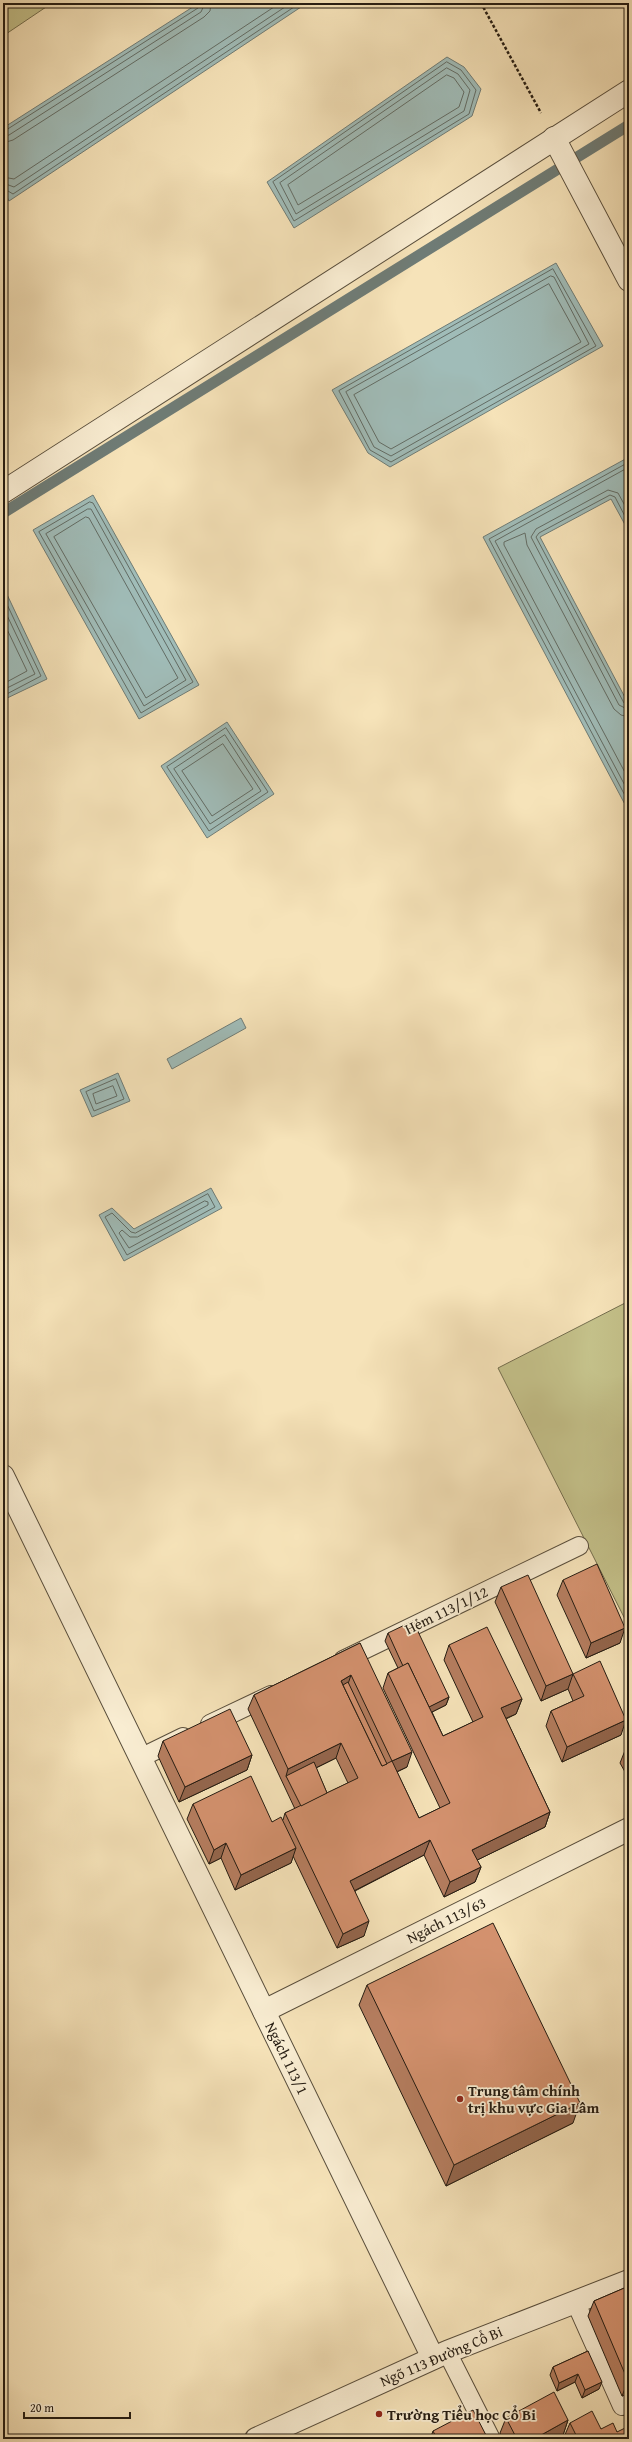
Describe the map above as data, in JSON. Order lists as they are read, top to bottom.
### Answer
{
  "streets": {
    "street": ["Ngách 113/63", "Ngách 113/1", "Ngõ 113 Đường Cổ Bi"],
    "lane": ["Hẻm 113/1/12"]
  },
  "crossings": [
    ["Ngách 113/63", "Ngách 113/1"],
    ["Ngách 113/1", "Ngõ 113 Đường Cổ Bi"]
  ],
  "places": ["Trung tâm chính trị khu vực Gia Lâm", "Trường Tiểu học Cổ Bi"],
  "scale_bar": "20 m"
}
